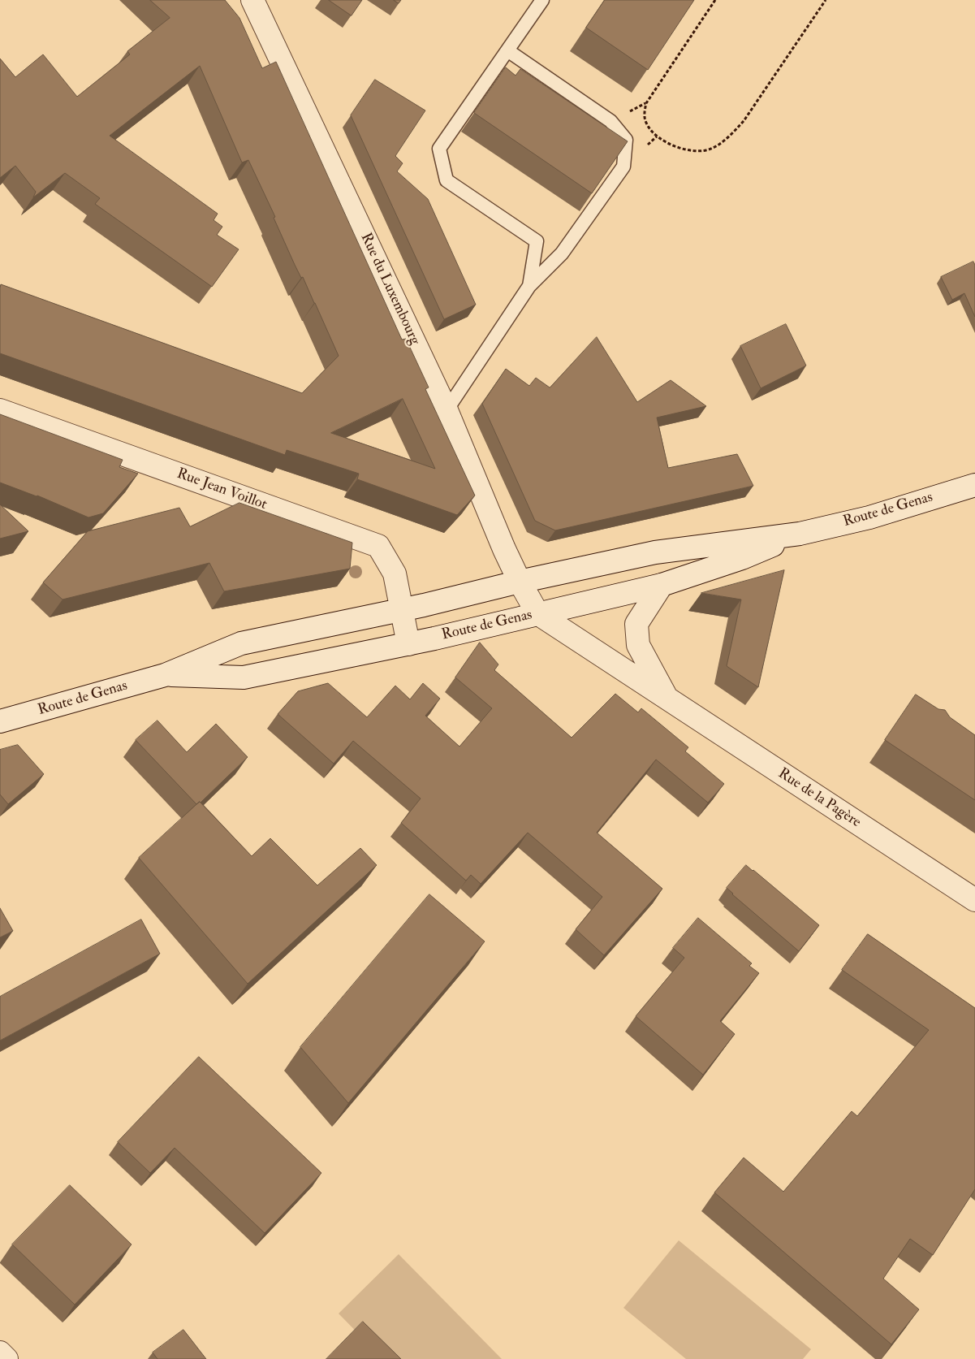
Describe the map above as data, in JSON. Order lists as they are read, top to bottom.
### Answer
{
  "streets": {
    "street": [
      "Rue du Luxembourg",
      "Rue Jean Voillot",
      "Route de Genas",
      "Rue de la Pagère"
    ]
  },
  "crossings": [
    ["Rue du Luxembourg", "Route de Genas"],
    ["Rue du Luxembourg", "Rue de la Pagère"],
    ["Rue Jean Voillot", "Route de Genas"],
    ["Route de Genas", "Rue de la Pagère"]
  ]
}
